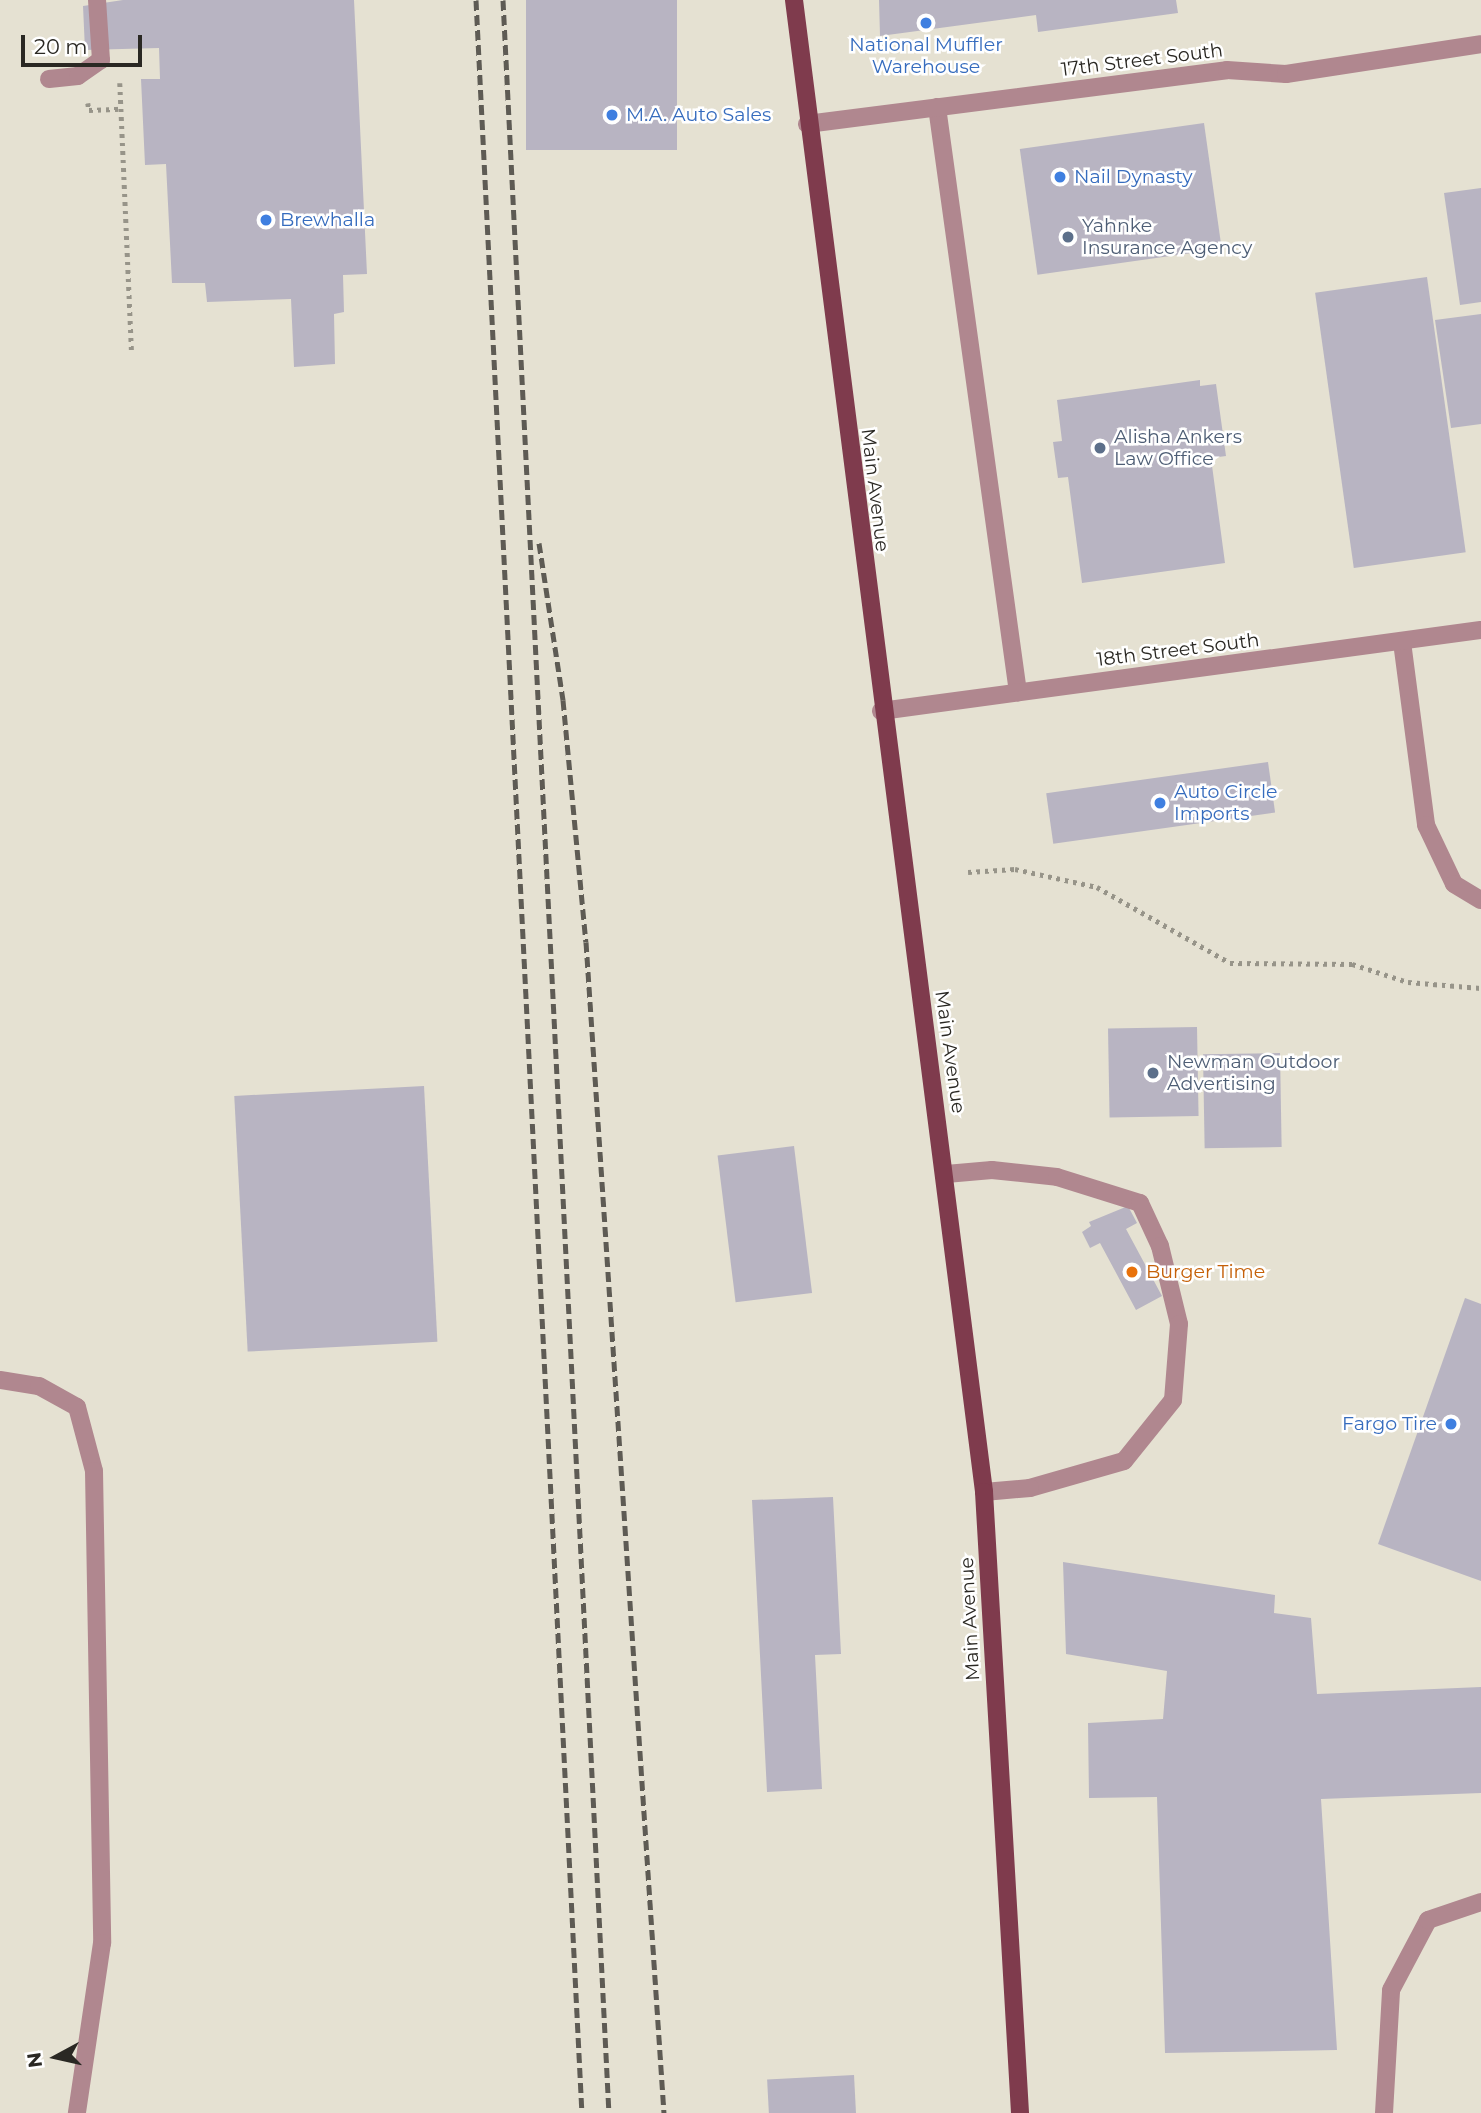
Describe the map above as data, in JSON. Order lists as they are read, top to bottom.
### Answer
{
  "streets": {
    "main road": ["Main Avenue"],
    "street": ["17th Street South", "18th Street South"]
  },
  "crossings": [
    ["17th Street South", "Main Avenue"],
    ["Main Avenue", "18th Street South"]
  ],
  "places": [
    "National Muffler Warehouse",
    "M.A. Auto Sales",
    "Nail Dynasty",
    "Brewhalla",
    "Yahnke Insurance Agency",
    "Alisha Ankers Law Office",
    "Auto Circle Imports",
    "Newman Outdoor Advertising",
    "Burger Time",
    "Fargo Tire"
  ],
  "scale_bar": "20 m",
  "north": "left"
}
